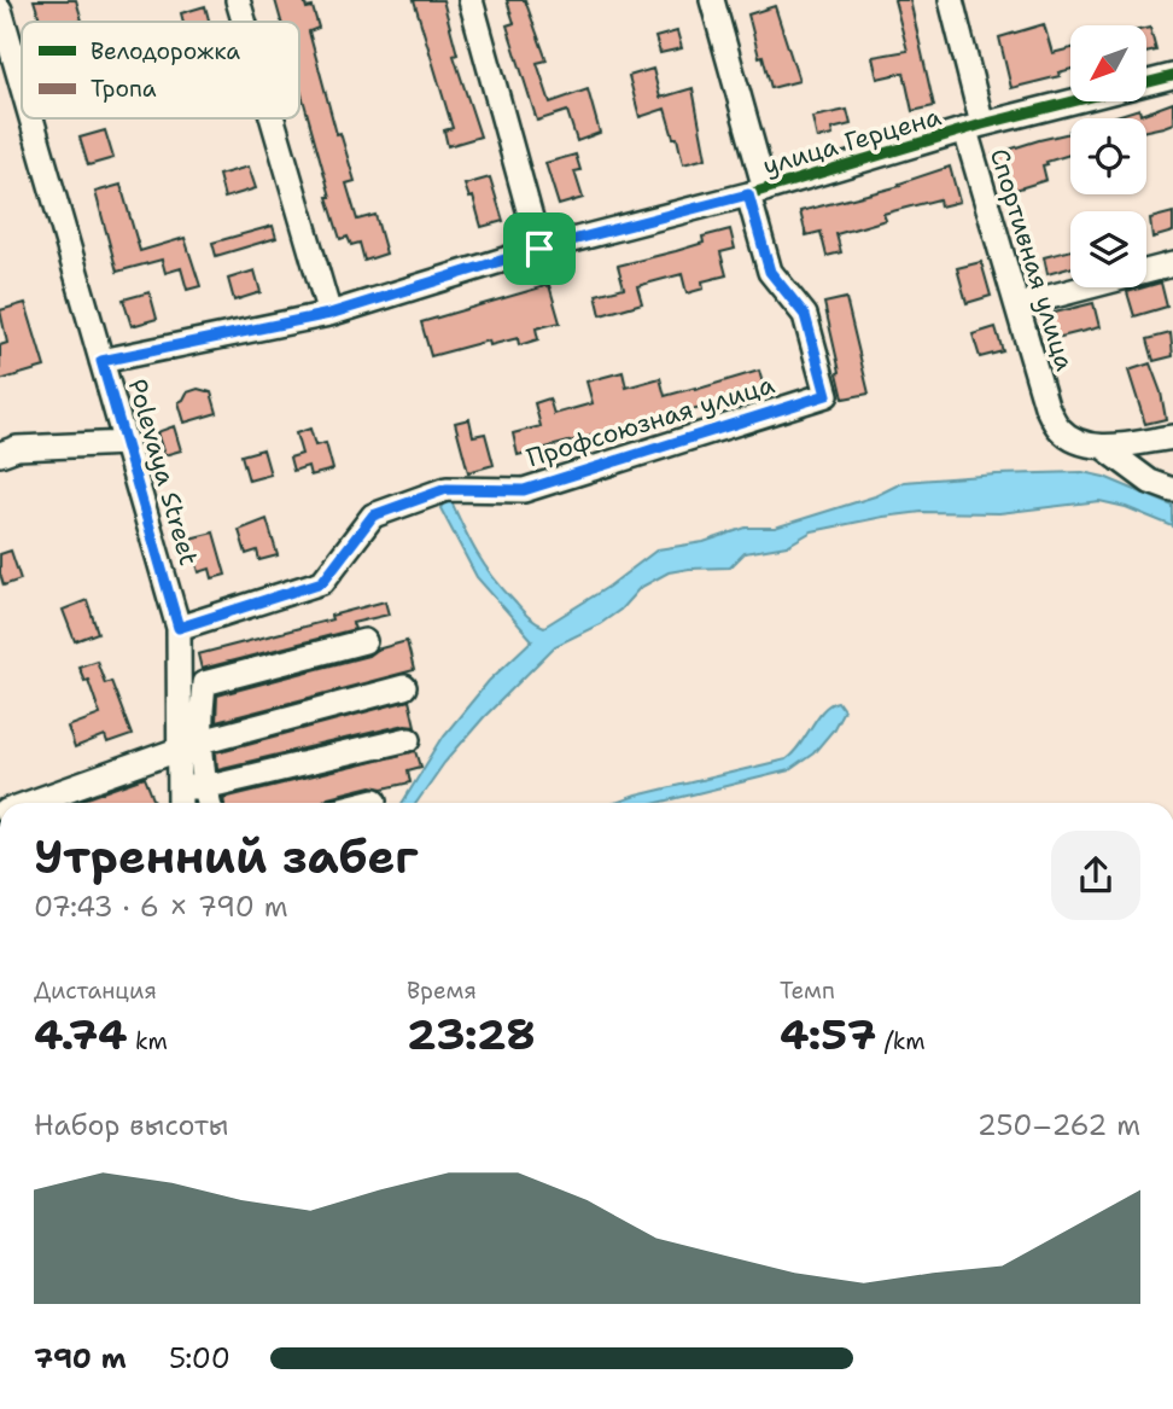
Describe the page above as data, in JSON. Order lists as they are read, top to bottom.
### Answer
{
  "streets": {
    "street": [
      "улица Герцена",
      "Спортивная улица",
      "Профсоюзная улица",
      "Polevaya Street"
    ]
  },
  "crossings": [
    ["улица Герцена", "Спортивная улица"],
    ["улица Герцена", "Профсоюзная улица"],
    ["улица Герцена", "Polevaya Street"],
    ["Профсоюзная улица", "Polevaya Street"]
  ],
  "legend": ["Велодорожка", "Тропа"],
  "north": "bottom left",
  "page": {
    "heading": ["Утренний забег", "07:43 · 6 × 790 m"],
    "stats": [
      ["Дистанция", "4.74 km"],
      ["Время", "23:28"],
      ["Темп", "4:57 /km"]
    ],
    "chart": ["Набор высоты", "250–262 m"],
    "list": [
      {
        "name": "790 m",
        "note": "5:00"
      }
    ]
  }
}
